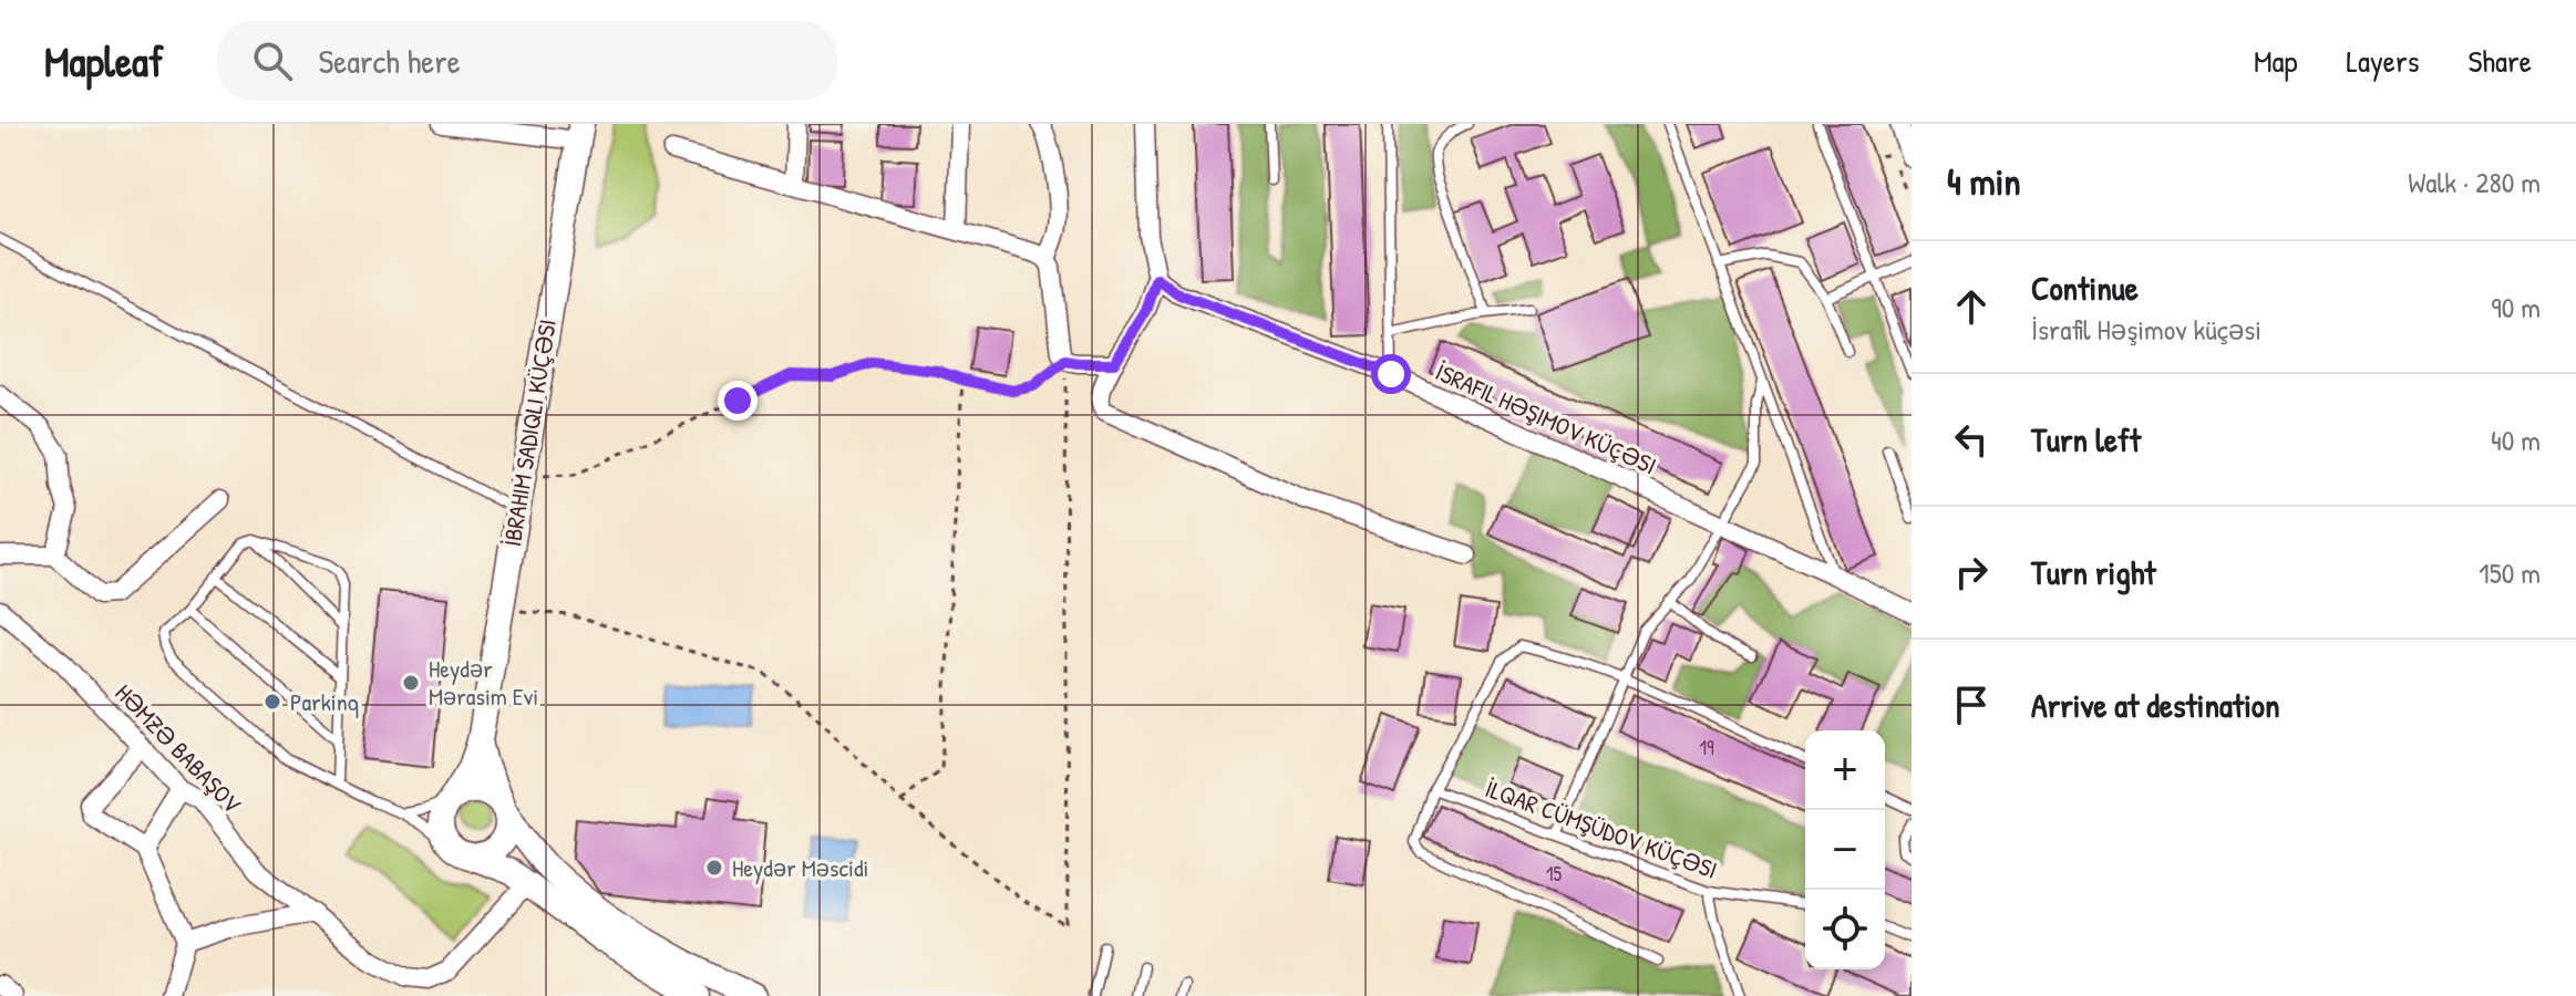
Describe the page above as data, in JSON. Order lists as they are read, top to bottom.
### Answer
{
  "streets": {
    "street": ["İSRAFIL HƏŞIMOV KÜÇƏSI", "HƏMZƏ BABAŞOV"],
    "lane": ["İLQAR CÜMŞÜDOV KÜÇƏSI"]
  },
  "places": ["Heydər Mərasim Evi", "Parkinq", "Heydər Məscidi"],
  "house_numbers": ["19", "15"],
  "page": {
    "header": "Mapleaf",
    "search": "Search here",
    "nav": ["Map", "Layers", "Share"],
    "heading": ["4 min", "Walk · 280 m"],
    "list": [
      ["Continue", "İsrafil Həşimov küçəsi", "90 m"],
      ["Turn left", "40 m"],
      ["Turn right", "150 m"],
      "Arrive at destination"
    ],
    "map_buttons": ["+", "−"]
  }
}
